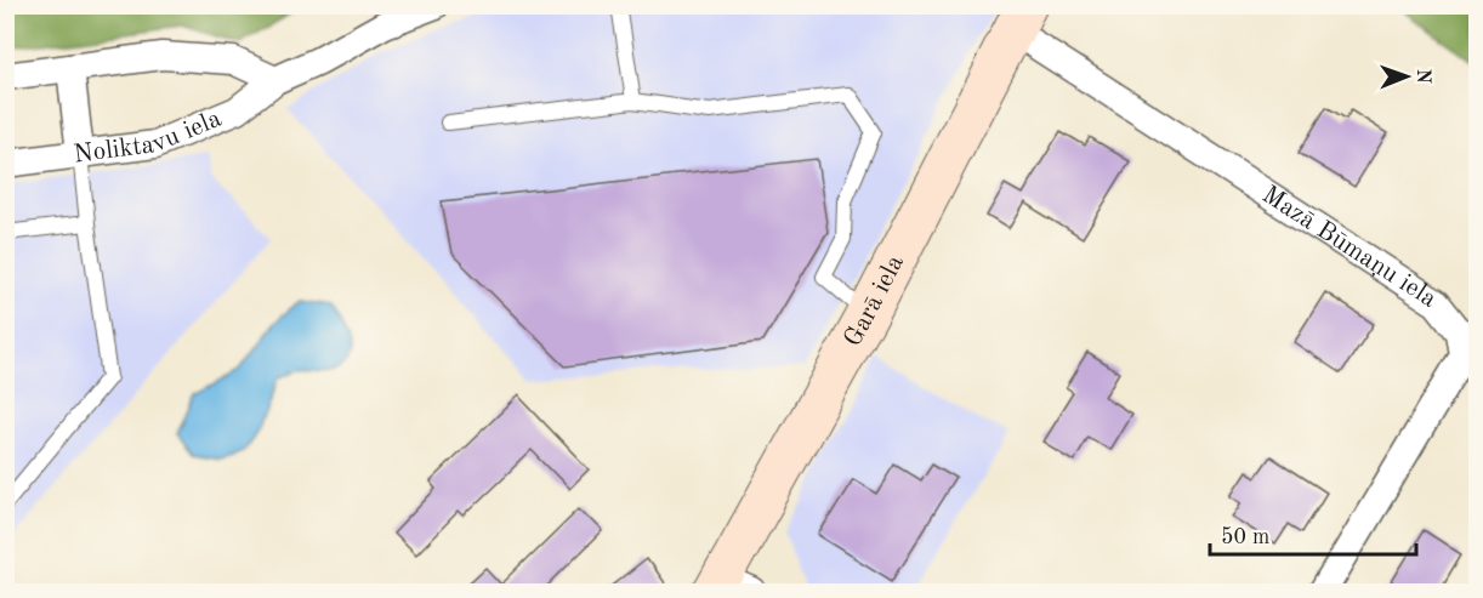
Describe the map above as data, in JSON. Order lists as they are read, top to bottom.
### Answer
{
  "streets": {
    "street": ["Noliktavu iela", "Mazā Būmaņu iela", "Garā iela"]
  },
  "crossings": [
    ["Mazā Būmaņu iela", "Garā iela"]
  ],
  "scale_bar": "50 m",
  "north": "right"
}
